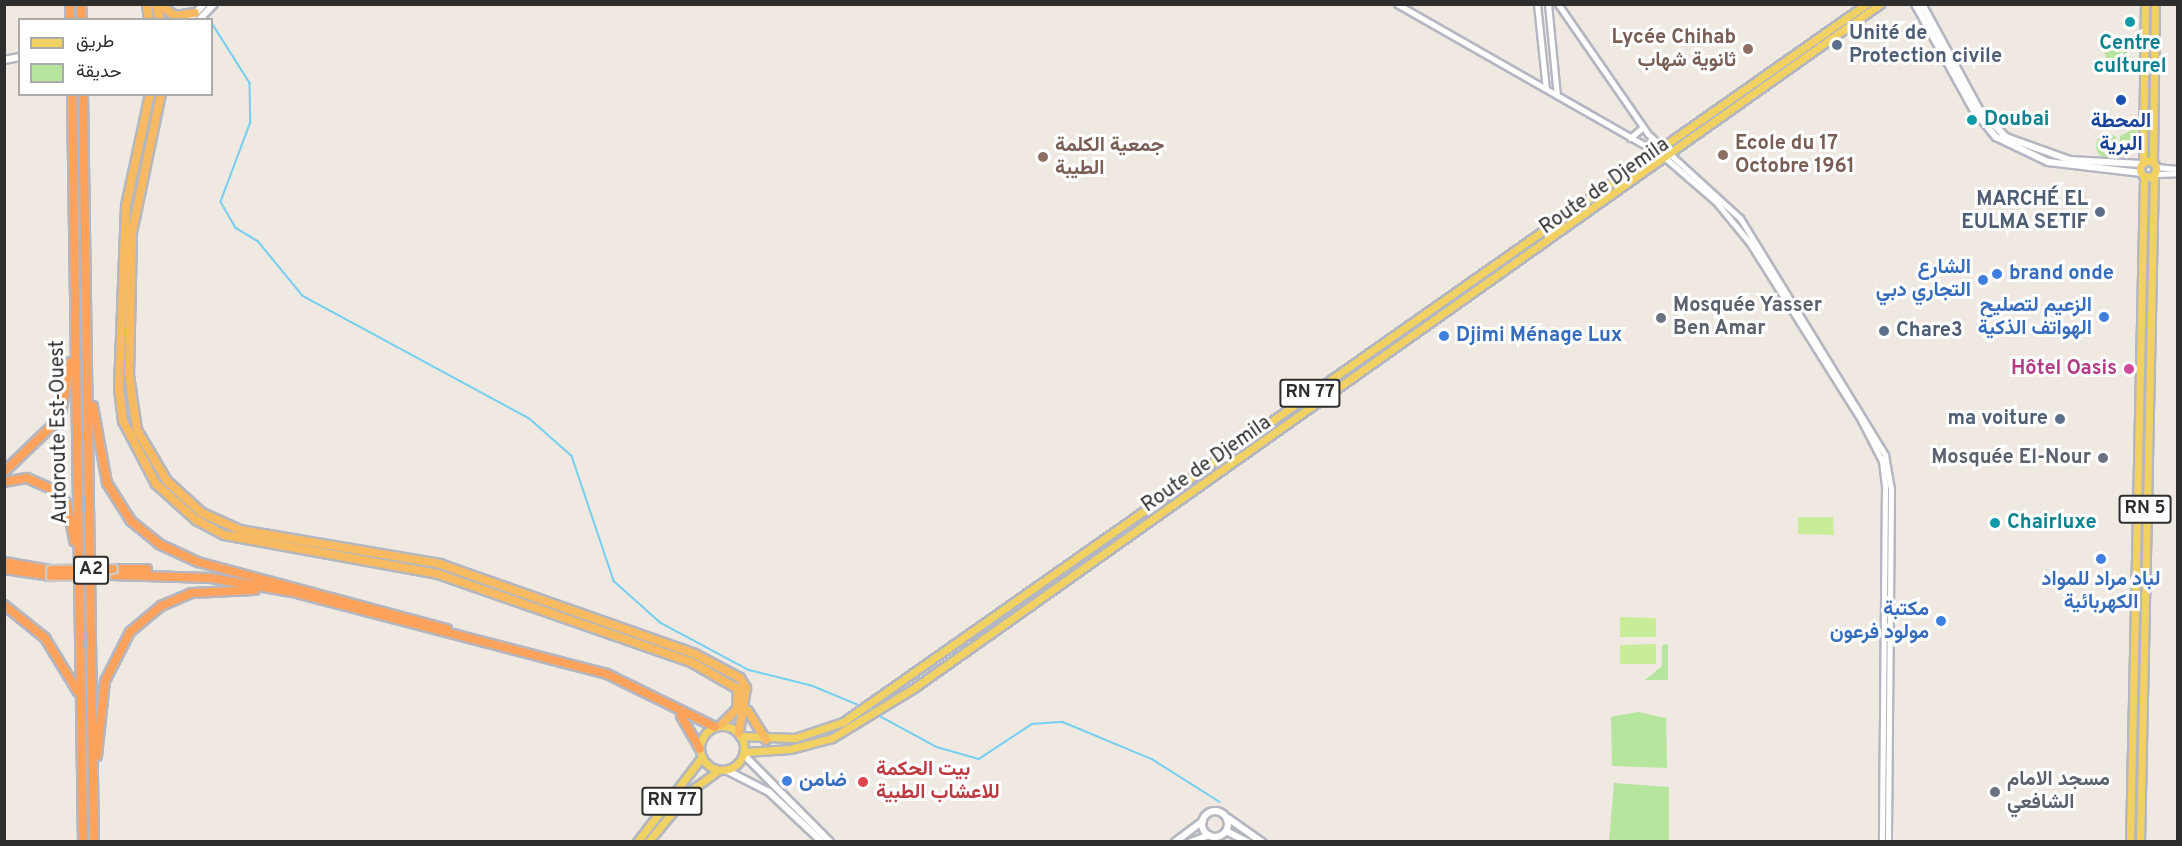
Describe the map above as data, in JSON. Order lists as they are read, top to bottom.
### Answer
{
  "streets": {
    "highway": ["Autoroute Est-Ouest", "A2"],
    "main road": ["Route de Djemila", "RN 77", "RN 5"]
  },
  "crossings": [
    ["Route de Djemila", "RN 77"]
  ],
  "places": [
    "Centre culturel",
    "Unité de Protection civile",
    "Lycée Chihab ثانوية شهاب",
    "المحطة البرية",
    "Doubai",
    "Ecole du 17 Octobre 1961",
    "جمعية الكلمة الطيبة",
    "MARCHÉ EL EULMA SETIF",
    "brand onde",
    "الشارع التجاري دبي",
    "الزعيم لتصليح الهواتف الذكية",
    "Mosquée Yasser Ben Amar",
    "Chare3",
    "Djimi Ménage Lux",
    "Hôtel Oasis",
    "ma voiture",
    "Mosquée El-Nour",
    "Chairluxe",
    "لباد مراد للمواد الكهربائية",
    "مكتبة مولود فرعون",
    "ضامن",
    "بيت الحكمة للاعشاب الطبية",
    "مسجد الامام الشافعي"
  ],
  "legend": ["طريق", "حديقة"]
}
